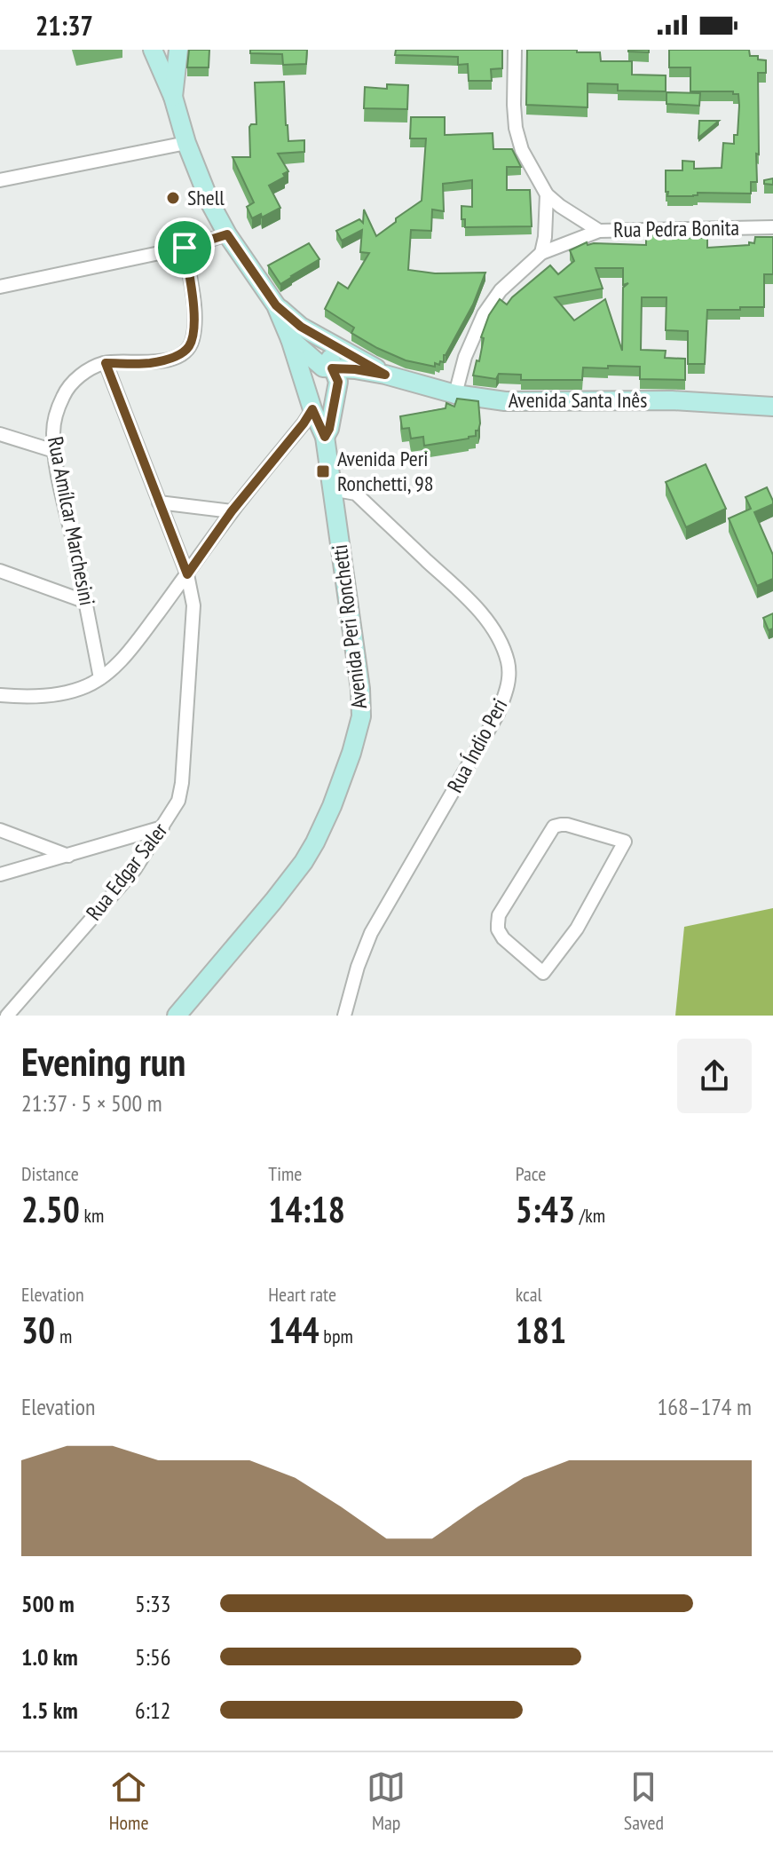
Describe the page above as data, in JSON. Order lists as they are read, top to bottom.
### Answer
{
  "streets": {
    "main road": ["Avenida Santa Inês", "Avenida Peri Ronchetti"],
    "street": [
      "Rua Pedra Bonita",
      "Rua Amílcar Marchesini",
      "Rua Índio Peri",
      "Rua Edgar Saler"
    ]
  },
  "crossings": [
    ["Rua Amílcar Marchesini", "Rua Edgar Saler"],
    ["Avenida Peri Ronchetti", "Rua Índio Peri"]
  ],
  "places": {
    "other": ["Shell"],
    "transit": ["Avenida Peri Ronchetti, 98"]
  },
  "page": {
    "status": "21:37",
    "heading": ["Evening run", "21:37 · 5 × 500 m"],
    "stats": [
      ["Distance", "2.50 km"],
      ["Time", "14:18"],
      ["Pace", "5:43 /km"],
      ["Elevation", "30 m"],
      ["Heart rate", "144 bpm"],
      ["kcal", "181"]
    ],
    "chart": ["Elevation", "168–174 m"],
    "list": [
      {
        "name": "500 m",
        "note": "5:33"
      },
      {
        "name": "1.0 km",
        "note": "5:56"
      },
      {
        "name": "1.5 km",
        "note": "6:12"
      }
    ],
    "tabs": ["Home", "Map", "Saved"]
  }
}
